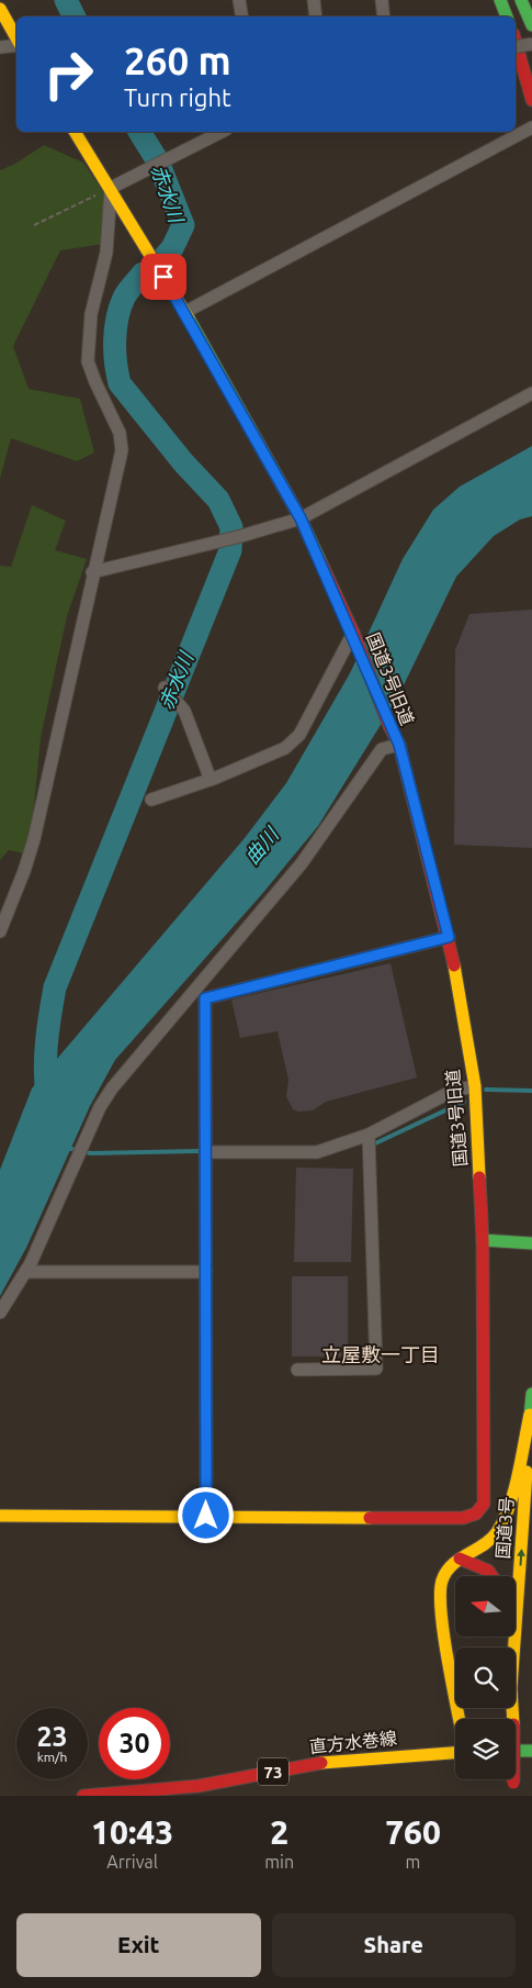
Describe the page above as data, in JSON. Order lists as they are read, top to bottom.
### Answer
{
  "streets": {
    "main road": [
      "国道3号旧道",
      "国道3号",
      "直方水巻線",
      "73"
    ]
  },
  "districts": ["立屋敷一丁目"],
  "water": ["赤水川", "曲川"],
  "north": "left",
  "page": {
    "turn": ["260 m", "Turn right"],
    "speed": "23 km/h",
    "limit": "30",
    "eta": [
      "10:43",
      "Arrival",
      "2",
      "min",
      "760",
      "m"
    ],
    "buttons": ["Exit", "Share"]
  }
}
